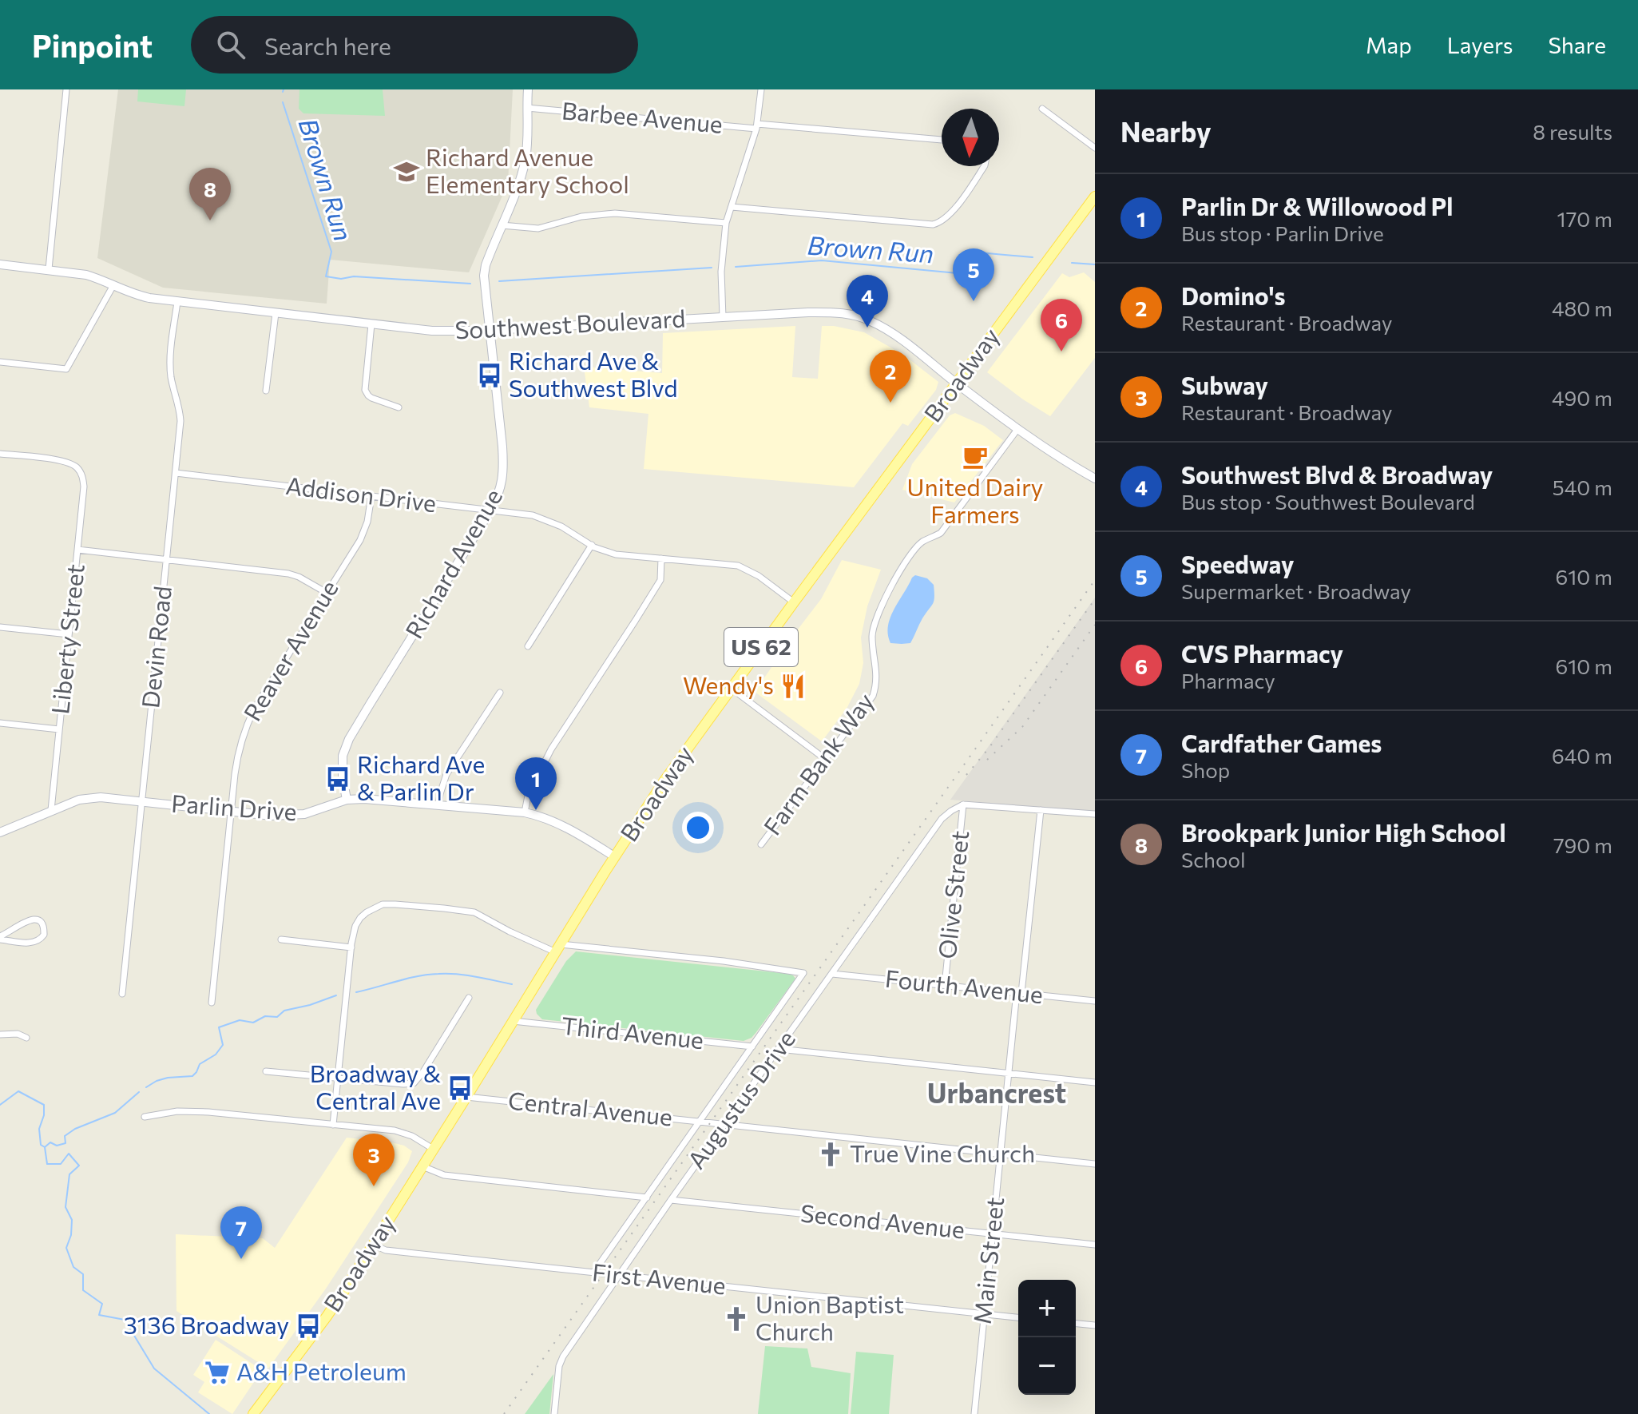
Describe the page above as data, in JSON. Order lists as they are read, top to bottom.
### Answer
{
  "streets": {
    "main road": ["Broadway", "US 62"],
    "street": [
      "Barbee Avenue",
      "Southwest Boulevard",
      "Addison Drive",
      "Richard Avenue",
      "Liberty Street",
      "Devin Road",
      "Reaver Avenue",
      "Farm Bank Way",
      "Parlin Drive",
      "Olive Street",
      "Fourth Avenue",
      "Third Avenue",
      "Augustus Drive",
      "Central Avenue",
      "Second Avenue",
      "Main Street",
      "First Avenue"
    ]
  },
  "crossings": [
    ["Barbee Avenue", "Richard Avenue"],
    ["Southwest Boulevard", "Broadway"],
    ["Southwest Boulevard", "Richard Avenue"],
    ["Southwest Boulevard", "Devin Road"],
    ["Southwest Boulevard", "Farm Bank Way"],
    ["Broadway", "Addison Drive"],
    ["Broadway", "Parlin Drive"],
    ["Broadway", "Third Avenue"],
    ["Broadway", "Central Avenue"],
    ["Broadway", "First Avenue"],
    ["Addison Drive", "Richard Avenue"],
    ["Addison Drive", "Devin Road"],
    ["Addison Drive", "Reaver Avenue"],
    ["Richard Avenue", "Parlin Drive"],
    ["Liberty Street", "Parlin Drive"],
    ["Devin Road", "Parlin Drive"],
    ["Reaver Avenue", "Parlin Drive"],
    ["Olive Street", "Fourth Avenue"],
    ["Olive Street", "Augustus Drive"],
    ["Fourth Avenue", "Augustus Drive"],
    ["Fourth Avenue", "Main Street"],
    ["Augustus Drive", "Central Avenue"],
    ["Augustus Drive", "Second Avenue"],
    ["Augustus Drive", "First Avenue"],
    ["Central Avenue", "Main Street"],
    ["Second Avenue", "Main Street"],
    ["Main Street", "First Avenue"]
  ],
  "districts": ["Urbancrest"],
  "water": ["Brown Run"],
  "places": {
    "school or university": ["Richard Avenue Elementary School"],
    "bus stop": [
      "Richard Ave & Southwest Blvd",
      "Richard Ave & Parlin Dr",
      "Broadway & Central Ave",
      "3136 Broadway"
    ],
    "cafe": ["United Dairy Farmers"],
    "restaurant": ["Wendy's"],
    "church": ["True Vine Church", "Union Baptist Church"],
    "supermarket": ["A&H Petroleum"]
  },
  "north": "bottom",
  "page": {
    "header": "Pinpoint",
    "search": "Search here",
    "nav": ["Map", "Layers", "Share"],
    "heading": ["Nearby", "8 results"],
    "pins": [
      "8",
      "5",
      "4",
      "6",
      "2",
      "1",
      "3",
      "7"
    ],
    "list": [
      {
        "mark": "1",
        "name": "Parlin Dr & Willowood Pl",
        "note": "Bus stop · Parlin Drive",
        "value": "170 m"
      },
      {
        "mark": "2",
        "name": "Domino's",
        "note": "Restaurant · Broadway",
        "value": "480 m"
      },
      {
        "mark": "3",
        "name": "Subway",
        "note": "Restaurant · Broadway",
        "value": "490 m"
      },
      {
        "mark": "4",
        "name": "Southwest Blvd & Broadway",
        "note": "Bus stop · Southwest Boulevard",
        "value": "540 m"
      },
      {
        "mark": "5",
        "name": "Speedway",
        "note": "Supermarket · Broadway",
        "value": "610 m"
      },
      {
        "mark": "6",
        "name": "CVS Pharmacy",
        "note": "Pharmacy",
        "value": "610 m"
      },
      {
        "mark": "7",
        "name": "Cardfather Games",
        "note": "Shop",
        "value": "640 m"
      },
      {
        "mark": "8",
        "name": "Brookpark Junior High School",
        "note": "School",
        "value": "790 m"
      }
    ],
    "map_buttons": ["+", "−"]
  }
}
